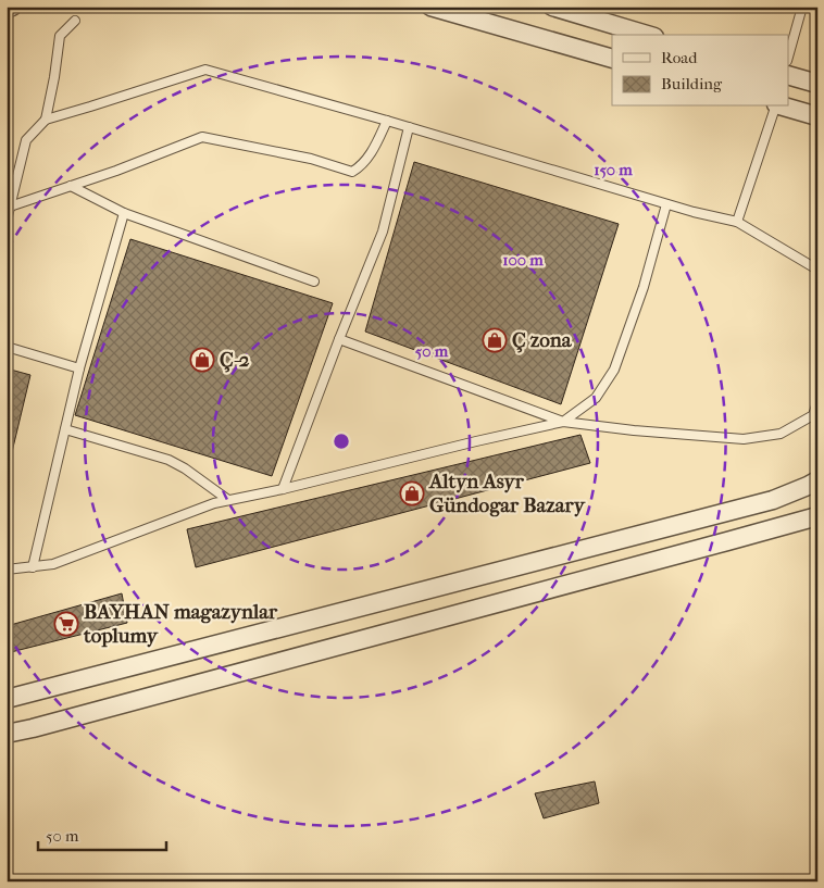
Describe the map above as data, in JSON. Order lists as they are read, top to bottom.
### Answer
{
  "places": {
    "shop": ["Ç zona", "Ç-2", "Altyn Asyr Gündogar Bazary"],
    "supermarket": ["BAYHAN magazynlar toplumy"]
  },
  "legend": ["Road", "Building"],
  "scale_bar": "50 m",
  "rings": ["150 m", "100 m", "50 m"]
}
